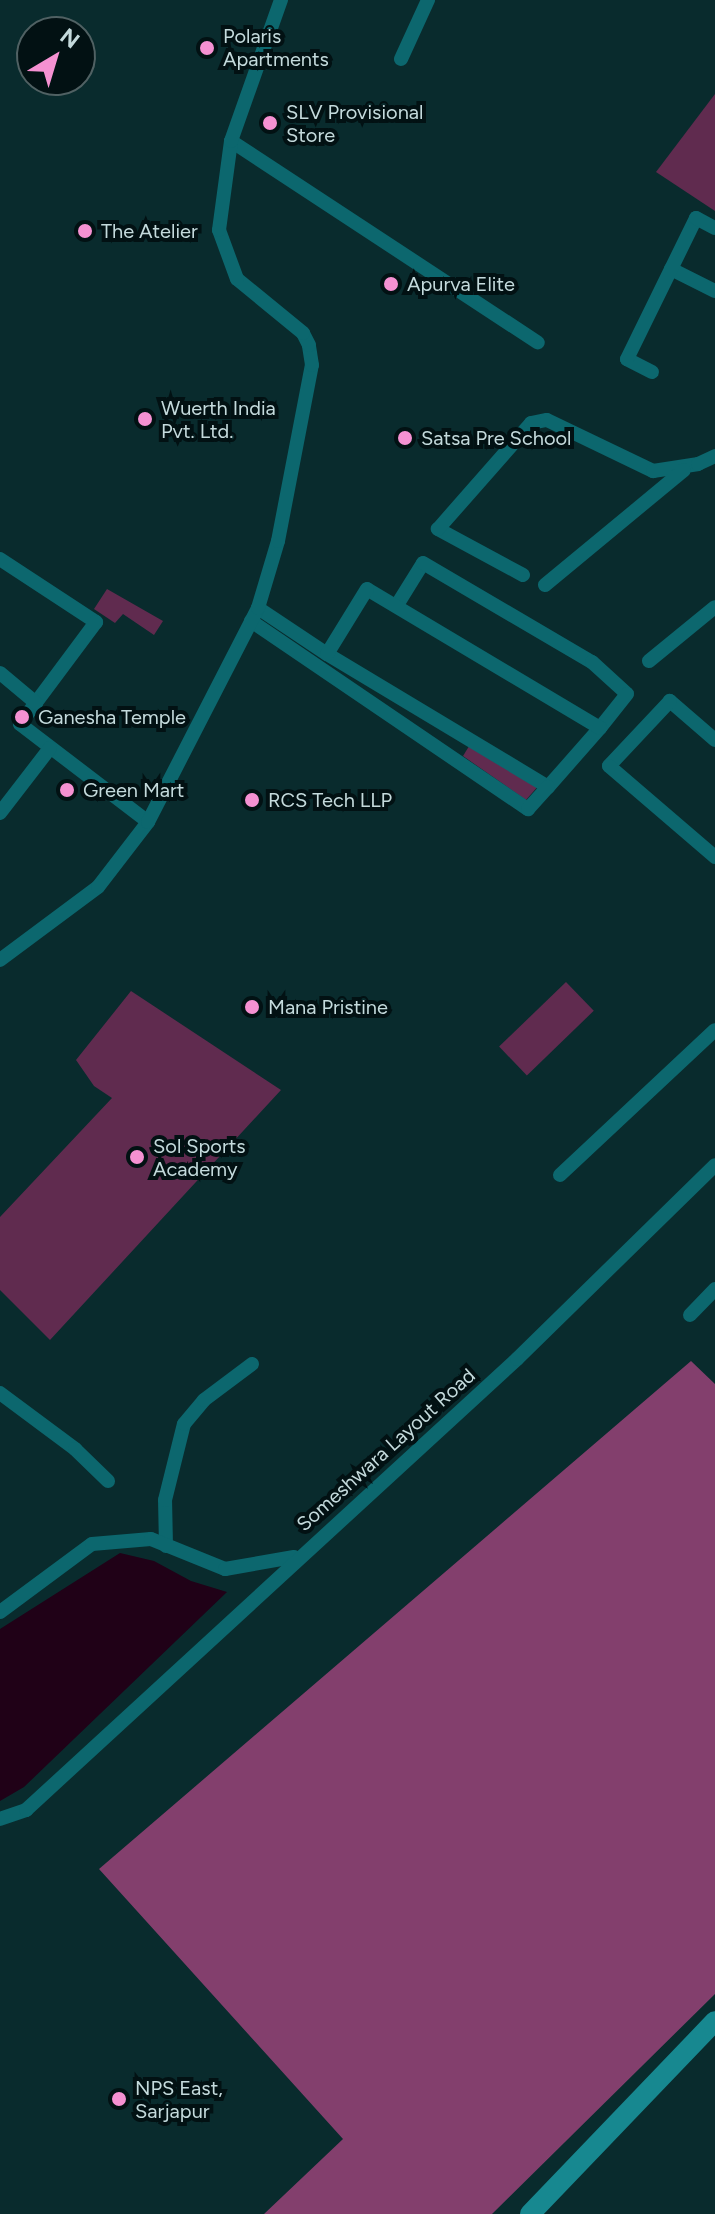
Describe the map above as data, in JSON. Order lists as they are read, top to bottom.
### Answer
{
  "streets": {
    "street": ["Someshwara Layout Road"]
  },
  "places": [
    "Polaris Apartments",
    "SLV Provisional Store",
    "The Atelier",
    "Apurva Elite",
    "Wuerth India Pvt. Ltd.",
    "Satsa Pre School",
    "Ganesha Temple",
    "Green Mart",
    "RCS Tech LLP",
    "Mana Pristine",
    "Sol Sports Academy",
    "NPS East, Sarjapur"
  ],
  "north": "top right"
}
